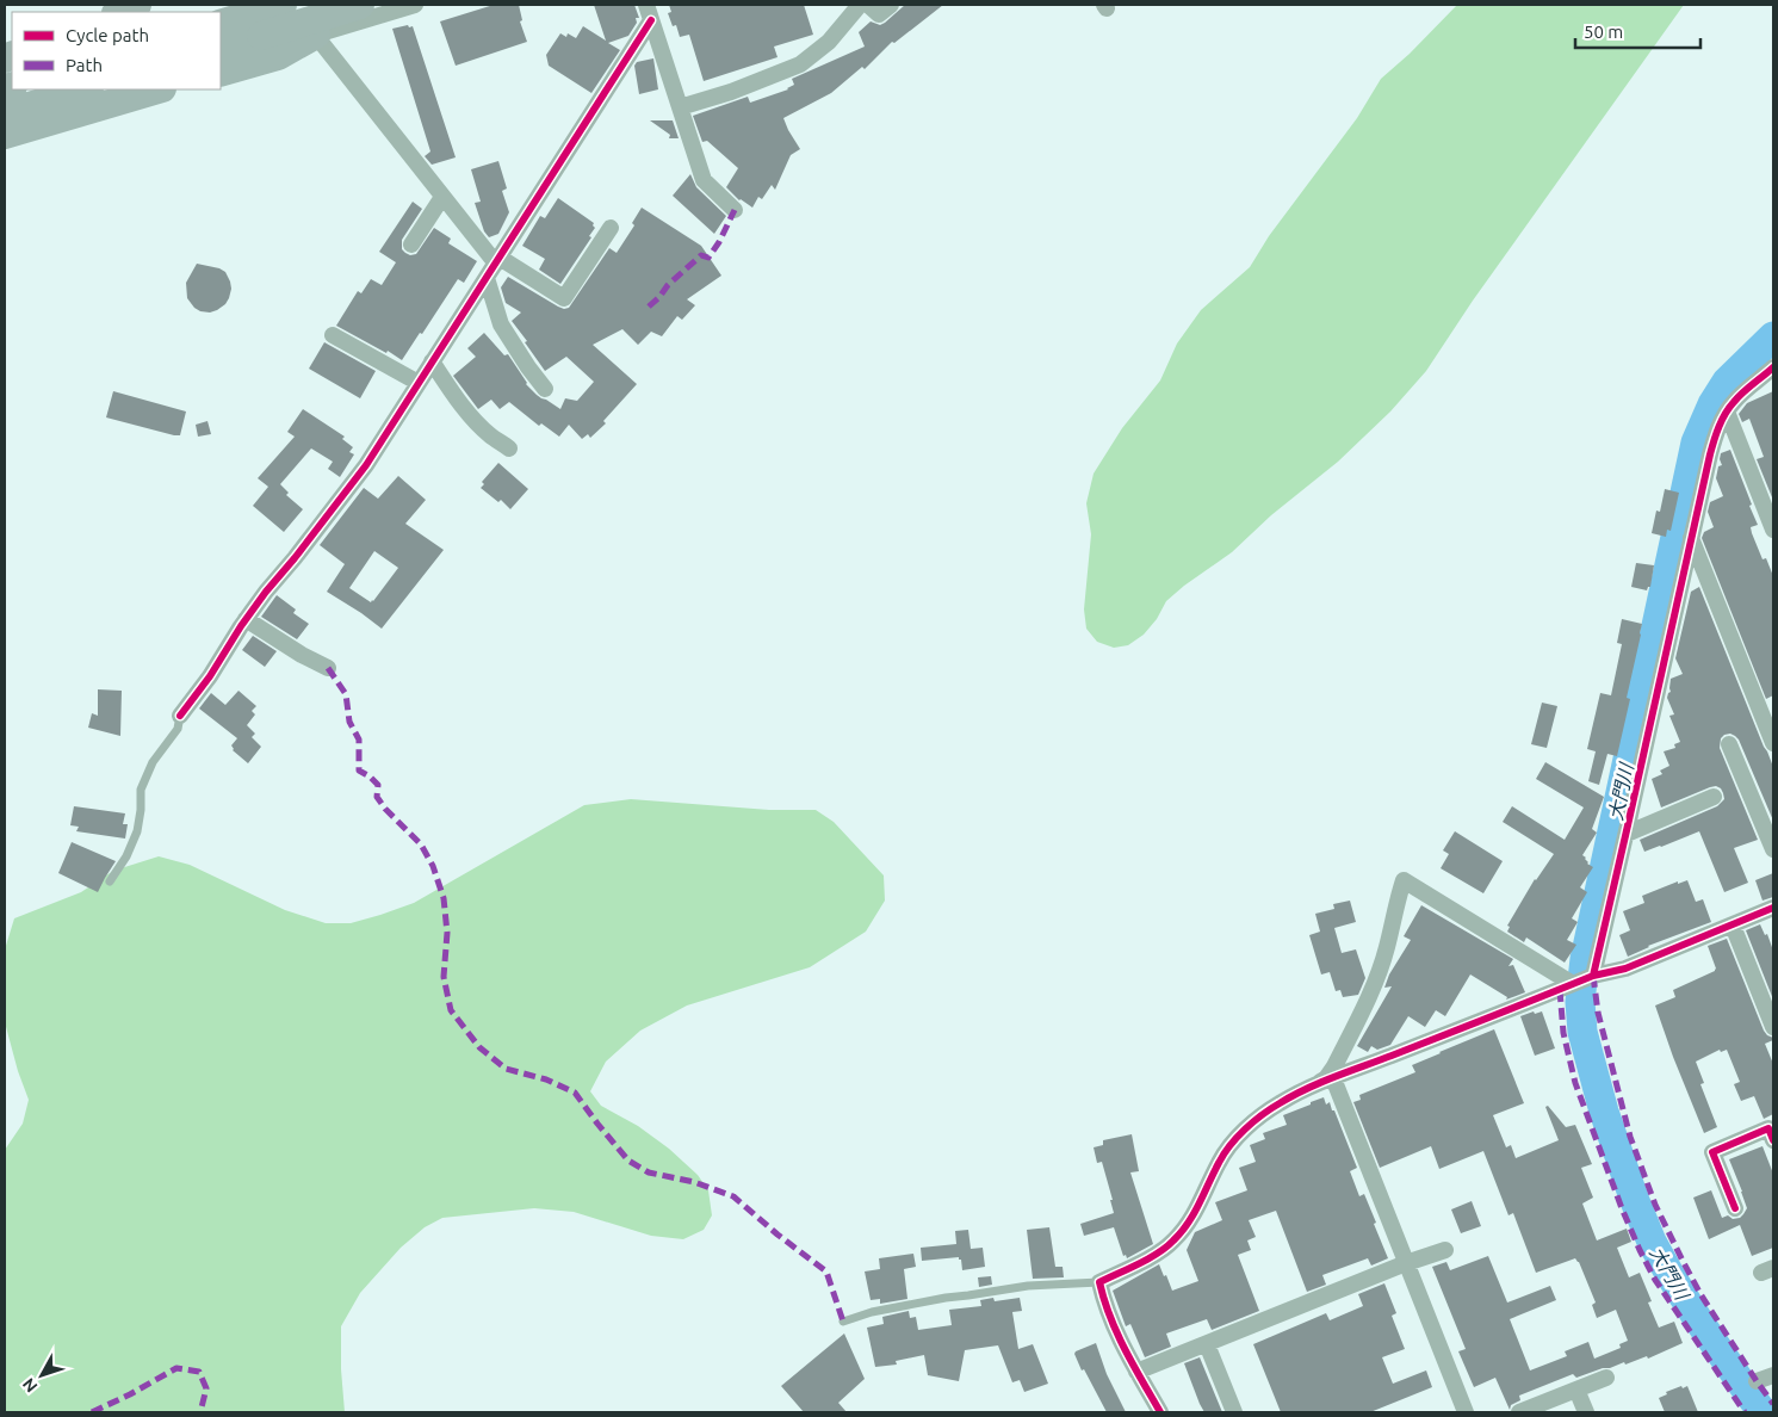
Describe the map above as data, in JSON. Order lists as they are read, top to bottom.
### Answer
{
  "water": ["大門川"],
  "legend": ["Cycle path", "Path"],
  "scale_bar": "50 m",
  "north": "bottom left"
}
